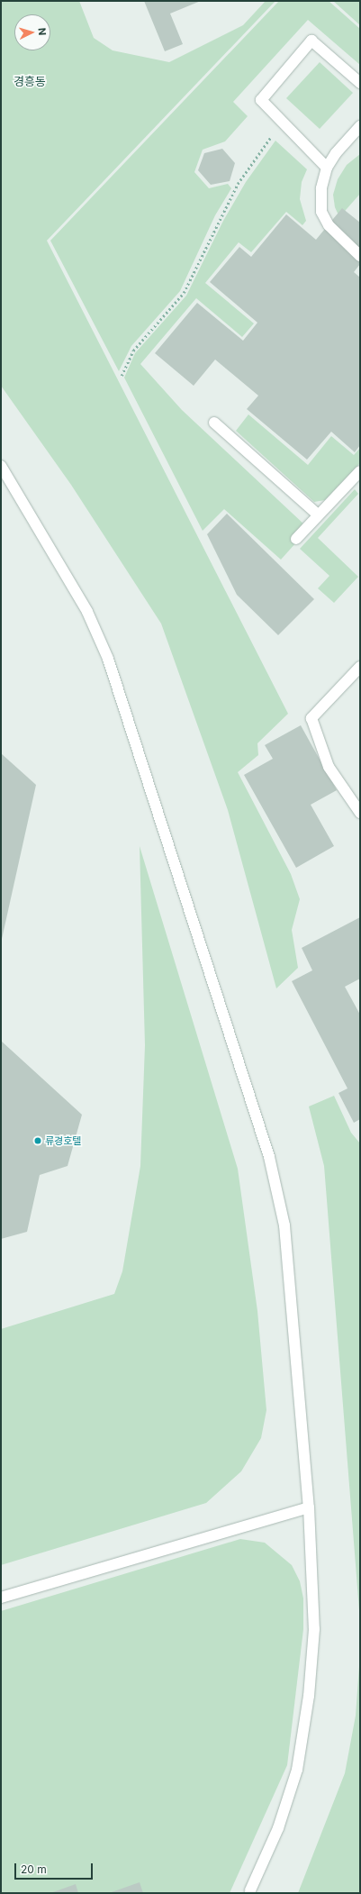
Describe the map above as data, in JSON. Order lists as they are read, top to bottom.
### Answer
{
  "districts": ["경흥동"],
  "places": ["류경호텔"],
  "scale_bar": "20 m",
  "north": "right"
}
